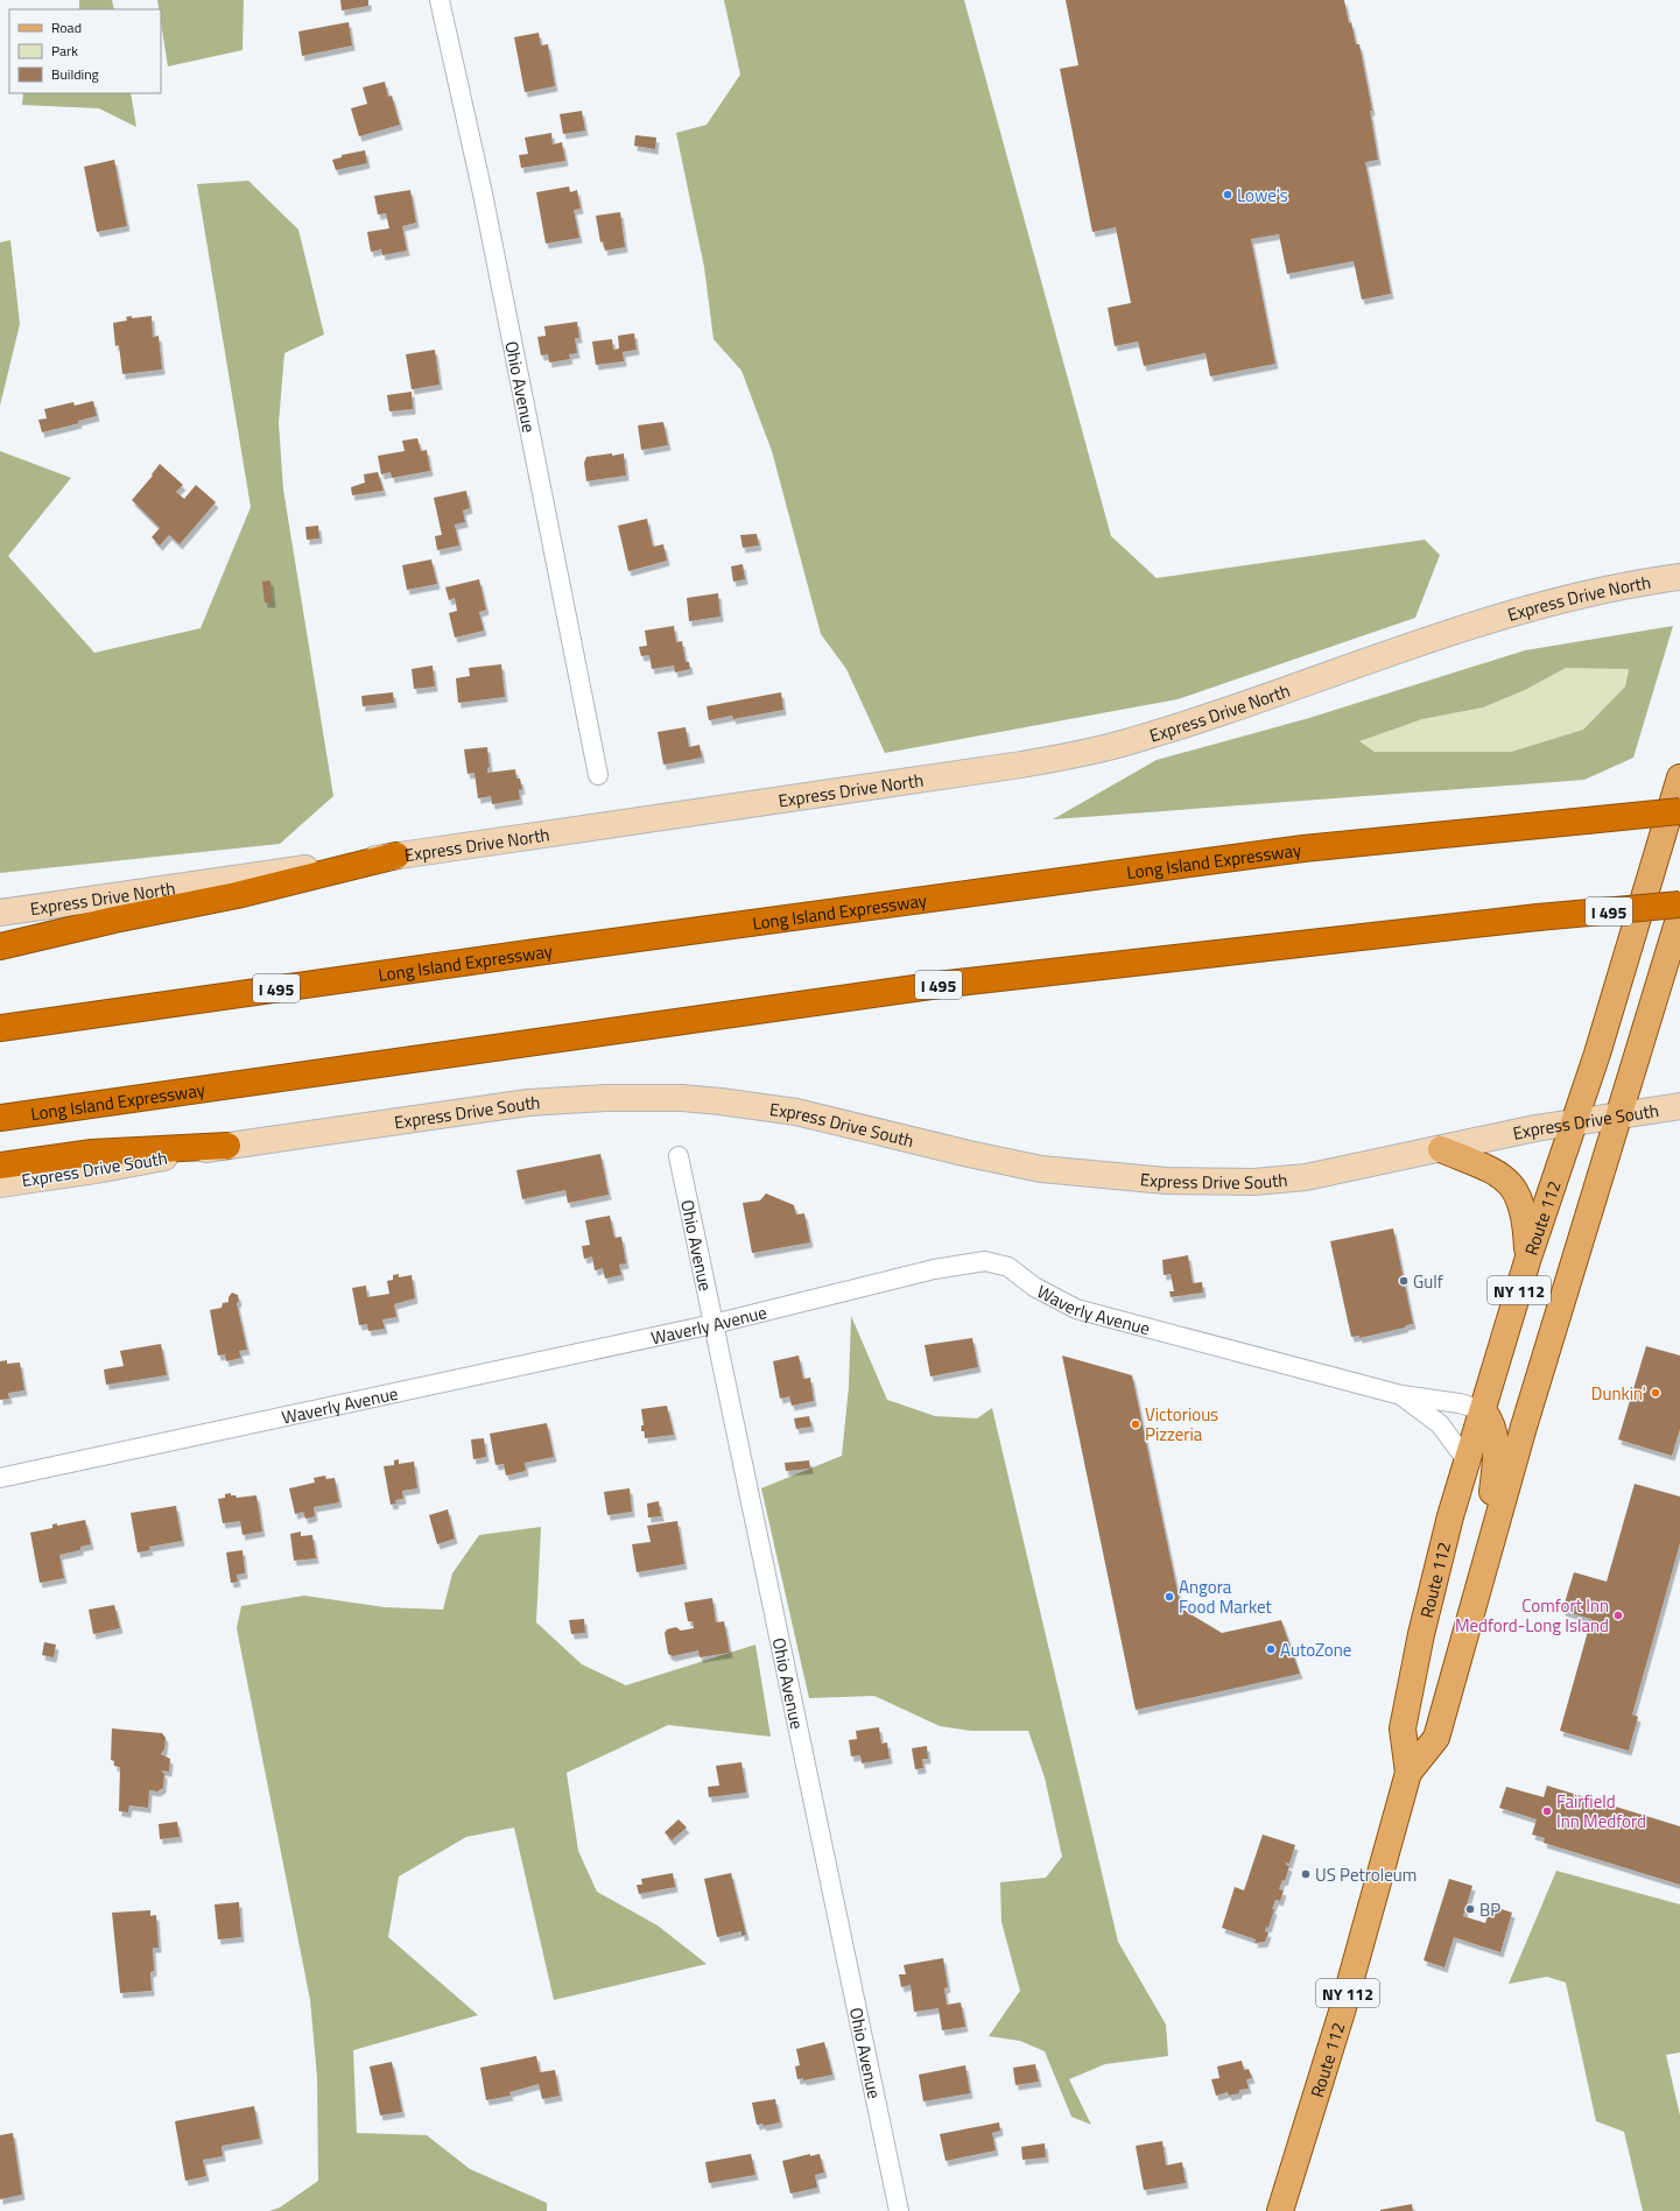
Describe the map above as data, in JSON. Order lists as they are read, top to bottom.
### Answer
{
  "streets": {
    "highway": ["Long Island Expressway", "I 495"],
    "main road": [
      "Express Drive North",
      "Express Drive South",
      "Route 112",
      "NY 112"
    ],
    "street": ["Ohio Avenue", "Waverly Avenue"]
  },
  "crossings": [
    ["Ohio Avenue", "Waverly Avenue"],
    ["Express Drive South", "Route 112"],
    ["Route 112", "Waverly Avenue"]
  ],
  "places": [
    "Lowe's",
    "Gulf",
    "Dunkin'",
    "Victorious Pizzeria",
    "Angora Food Market",
    "Comfort Inn Medford-Long Island",
    "AutoZone",
    "Fairfield Inn Medford",
    "US Petroleum",
    "BP"
  ],
  "legend": ["Road", "Park", "Building"]
}
